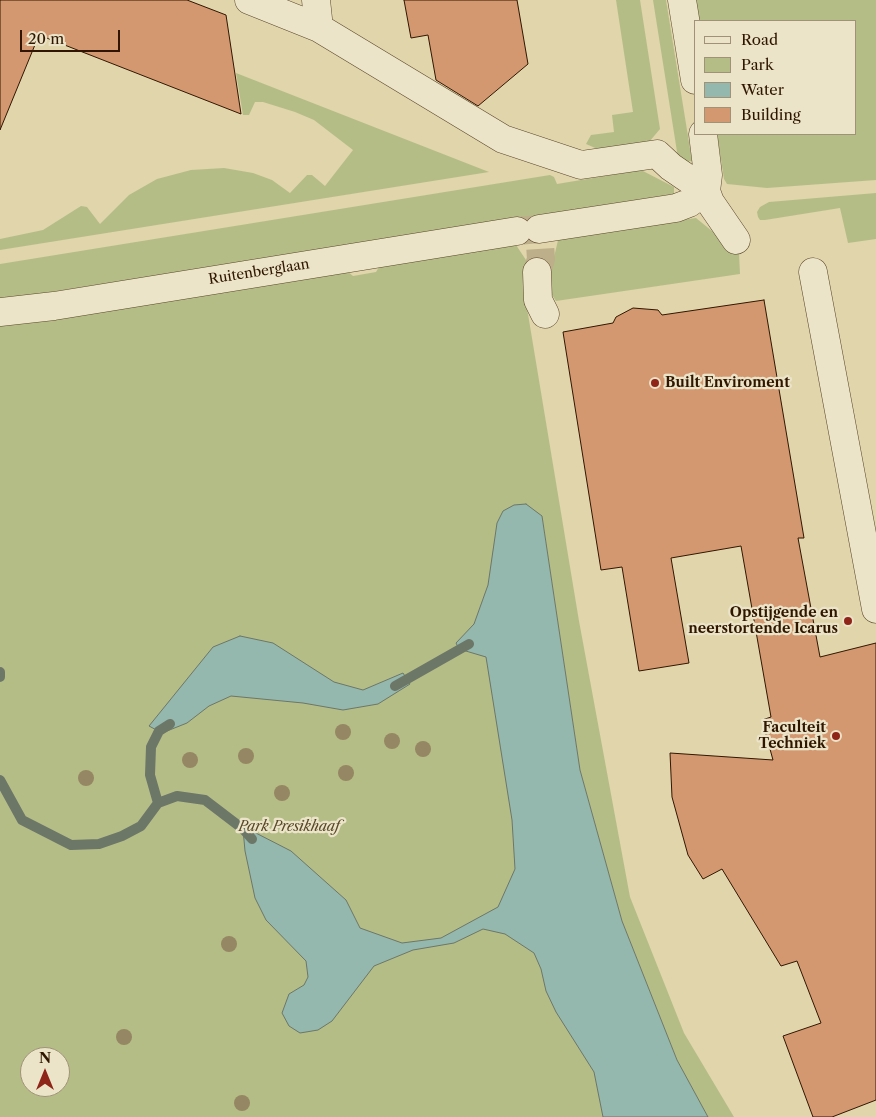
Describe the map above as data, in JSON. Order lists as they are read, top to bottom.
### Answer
{
  "streets": {
    "street": ["Ruitenberglaan"]
  },
  "parks": ["Park Presikhaaf"],
  "places": ["Built Enviroment", "Opstijgende en neerstortende Icarus", "Faculteit Techniek"],
  "legend": [
    "Road",
    "Park",
    "Water",
    "Building"
  ],
  "scale_bar": "20 m",
  "north": "top"
}
